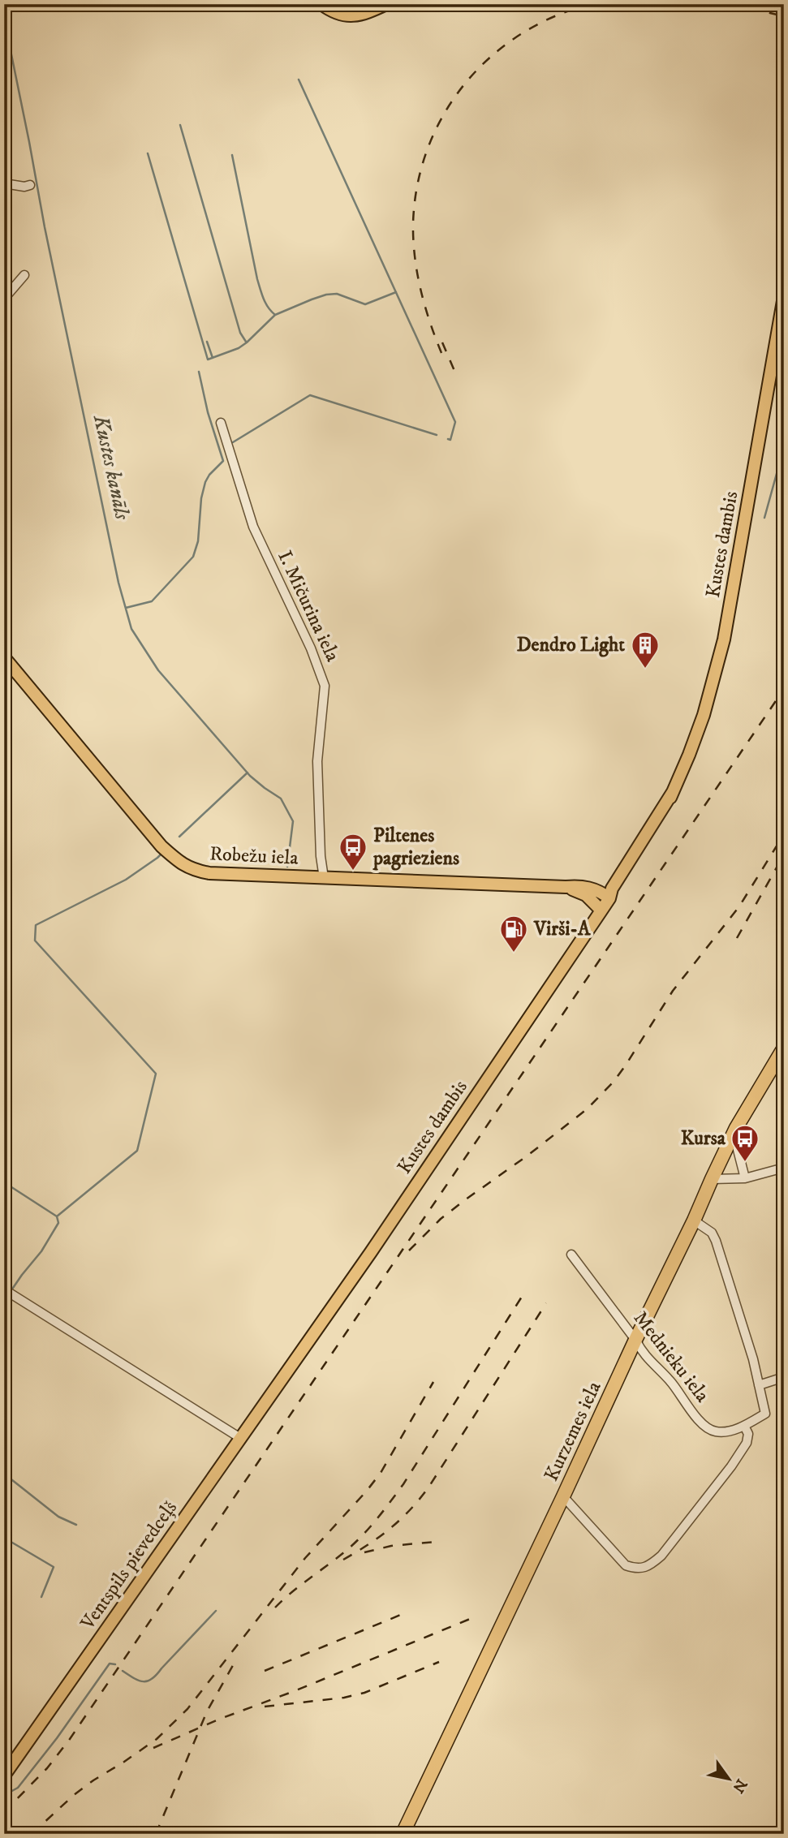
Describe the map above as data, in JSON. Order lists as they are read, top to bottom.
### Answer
{
  "streets": {
    "highway": ["Kurzemes iela"],
    "main road": ["Kustes dambis", "Robežu iela", "Ventspils pievedceļš"],
    "street": ["I. Mičurina iela", "Mednieku iela"]
  },
  "crossings": [
    ["Kustes dambis", "Robežu iela"],
    ["Kustes dambis", "Ventspils pievedceļš"],
    ["I. Mičurina iela", "Robežu iela"],
    ["Mednieku iela", "Kurzemes iela"]
  ],
  "water": ["Kustes kanāls"],
  "places": {
    "building": ["Dendro Light"],
    "bus stop": ["Piltenes pagrieziens", "Kursa"],
    "fuel station": ["Virši-A"]
  },
  "north": "bottom right"
}
